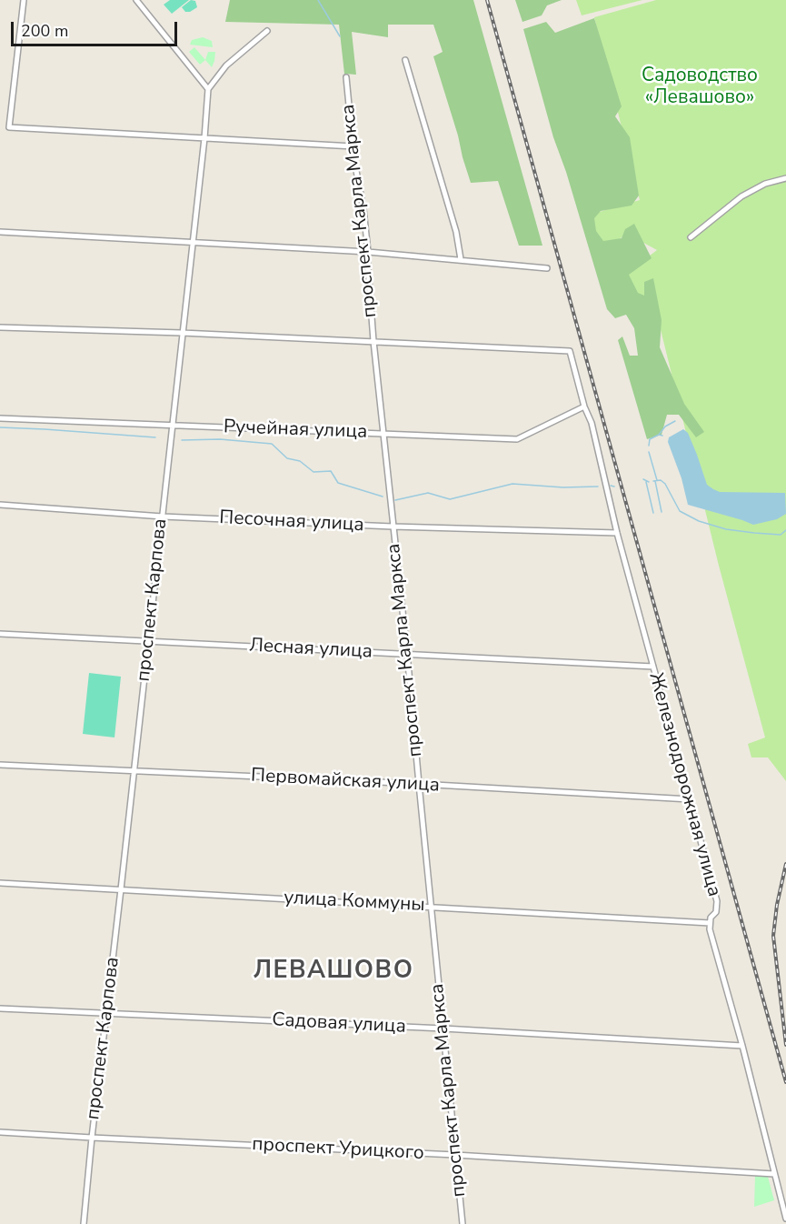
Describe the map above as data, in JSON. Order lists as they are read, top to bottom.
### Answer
{
  "streets": {
    "street": [
      "проспект Карла Маркса",
      "Ручейная улица",
      "Песочная улица",
      "проспект Карпова",
      "Лесная улица",
      "Первомайская улица",
      "Железнодорожная улица",
      "улица Коммуны",
      "Садовая улица",
      "проспект Урицкого"
    ]
  },
  "crossings": [
    ["проспект Карла Маркса", "Ручейная улица"],
    ["проспект Карла Маркса", "Песочная улица"],
    ["проспект Карла Маркса", "Лесная улица"],
    ["проспект Карла Маркса", "Первомайская улица"],
    ["проспект Карла Маркса", "Железнодорожная улица"],
    ["проспект Карла Маркса", "улица Коммуны"],
    ["проспект Карла Маркса", "Садовая улица"],
    ["проспект Карла Маркса", "проспект Урицкого"],
    ["Ручейная улица", "проспект Карпова"],
    ["Ручейная улица", "Железнодорожная улица"],
    ["Песочная улица", "проспект Карпова"],
    ["Песочная улица", "Железнодорожная улица"],
    ["проспект Карпова", "Лесная улица"],
    ["проспект Карпова", "Первомайская улица"],
    ["проспект Карпова", "улица Коммуны"],
    ["проспект Карпова", "Садовая улица"],
    ["проспект Карпова", "проспект Урицкого"],
    ["Лесная улица", "Железнодорожная улица"],
    ["Первомайская улица", "Железнодорожная улица"],
    ["Железнодорожная улица", "улица Коммуны"],
    ["Железнодорожная улица", "Садовая улица"],
    ["Железнодорожная улица", "проспект Урицкого"]
  ],
  "districts": ["ЛЕВАШОВО"],
  "parks": ["Садоводство «Левашово»"],
  "scale_bar": "200 m"
}
